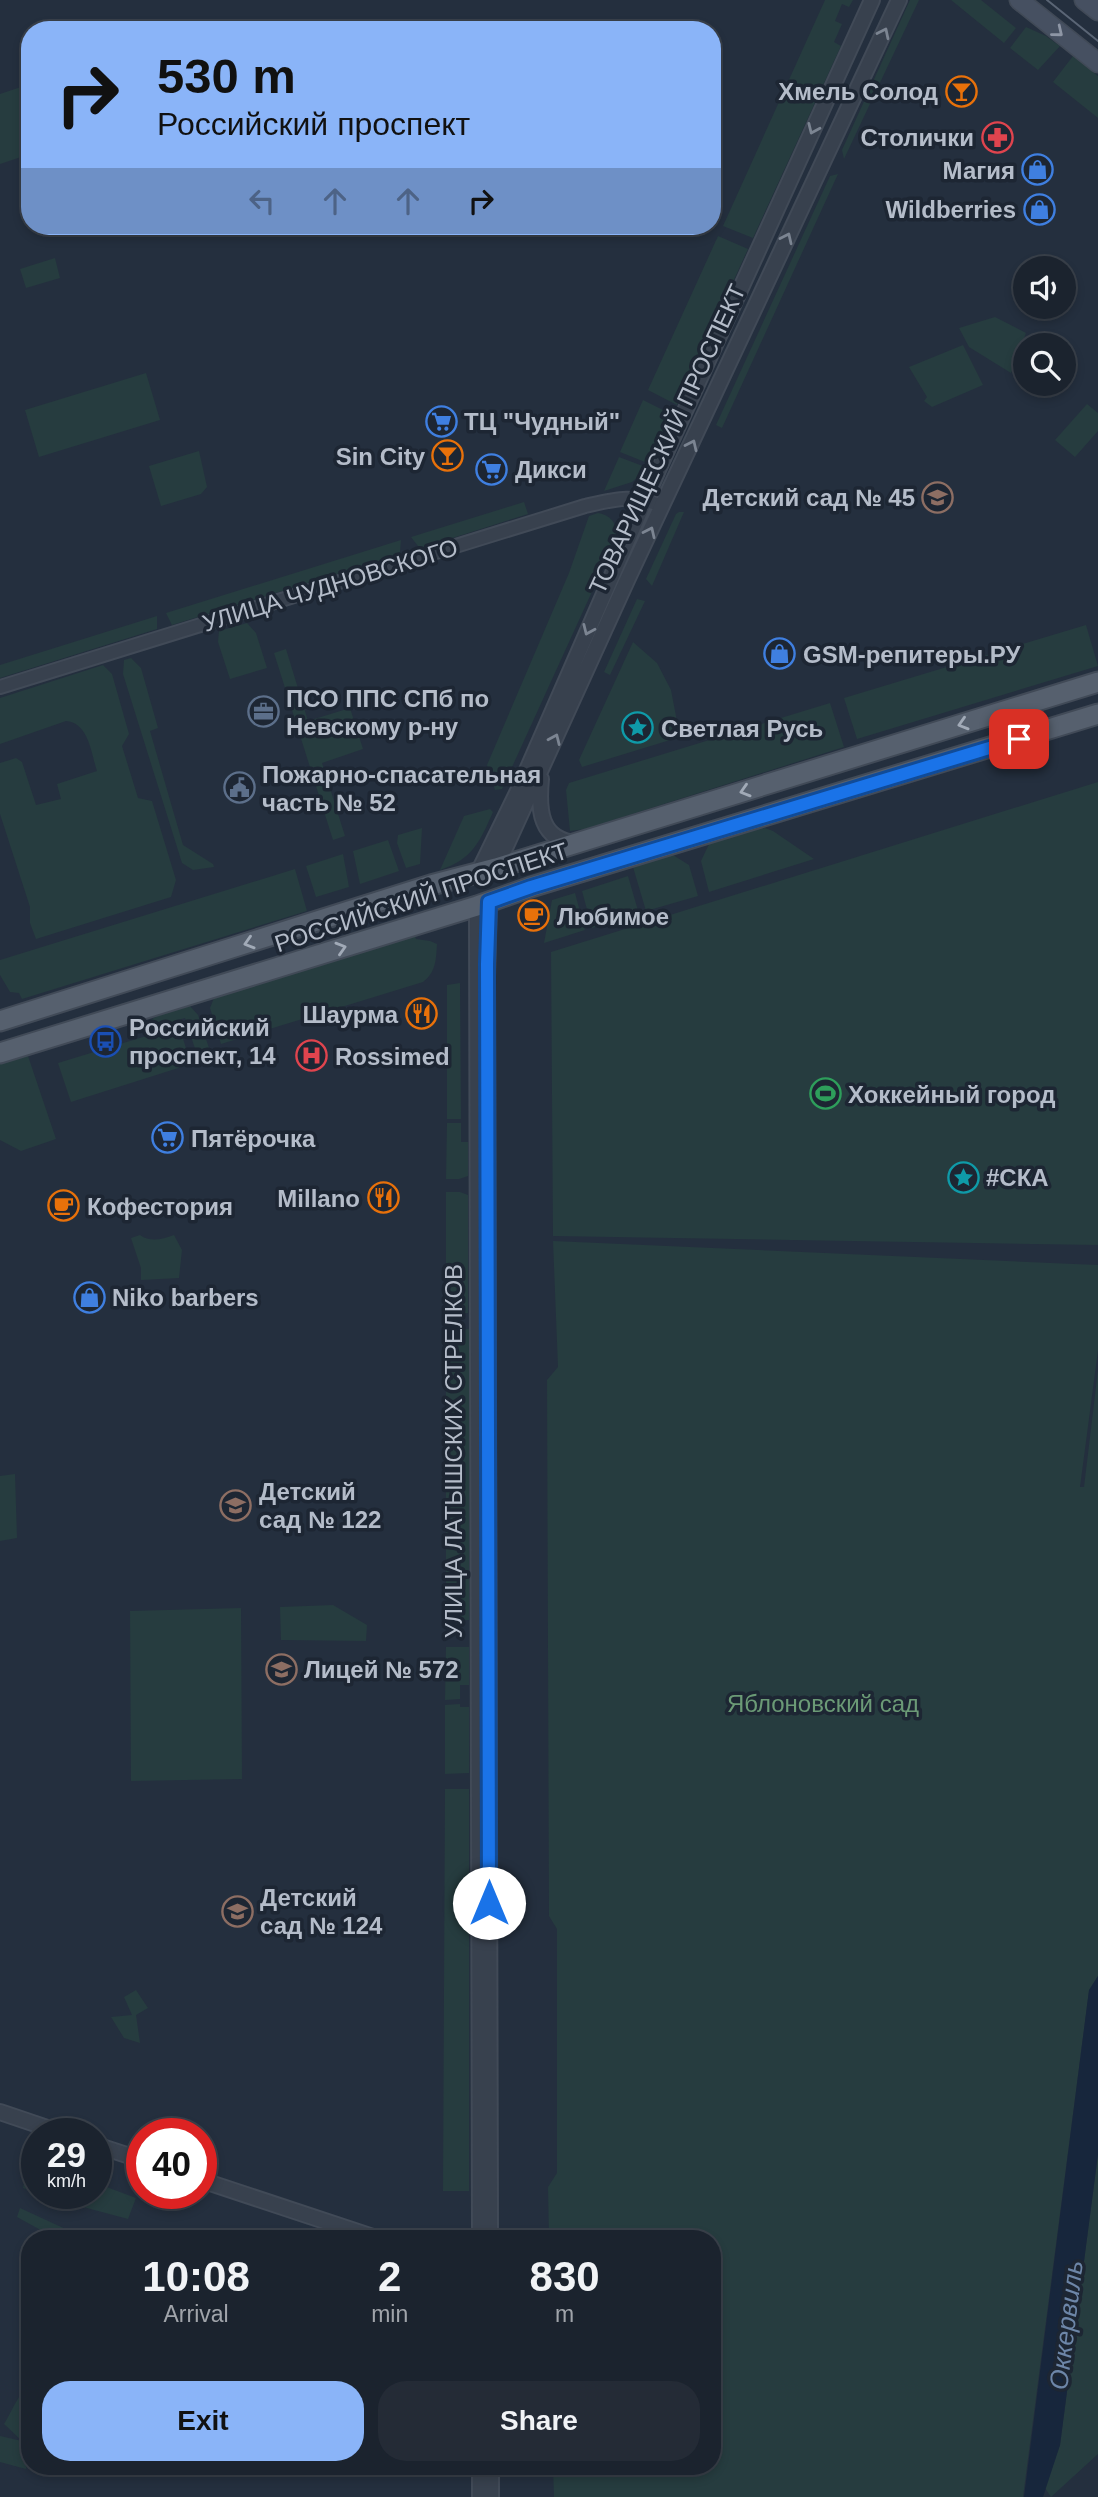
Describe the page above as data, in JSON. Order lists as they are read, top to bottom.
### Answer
{
  "streets": {
    "main road": ["РОССИЙСКИЙ ПРОСПЕКТ", "УЛИЦА ЛАТЫШСКИХ СТРЕЛКОВ"],
    "street": ["ТОВАРИЩЕСКИЙ ПРОСПЕКТ", "УЛИЦА ЧУДНОВСКОГО"]
  },
  "crossings": [
    ["ТОВАРИЩЕСКИЙ ПРОСПЕКТ", "УЛИЦА ЧУДНОВСКОГО"],
    ["ТОВАРИЩЕСКИЙ ПРОСПЕКТ", "РОССИЙСКИЙ ПРОСПЕКТ"],
    ["ТОВАРИЩЕСКИЙ ПРОСПЕКТ", "УЛИЦА ЛАТЫШСКИХ СТРЕЛКОВ"],
    ["РОССИЙСКИЙ ПРОСПЕКТ", "УЛИЦА ЛАТЫШСКИХ СТРЕЛКОВ"]
  ],
  "water": ["Оккервиль"],
  "parks": ["Яблоновский сад"],
  "places": {
    "bar": ["Хмель Солод", "Sin City"],
    "pharmacy": ["Столички"],
    "shop": [
      "Магия",
      "Wildberries",
      "GSM-репитеры.РУ",
      "Niko barbers"
    ],
    "supermarket": ["ТЦ \"Чудный\"", "Дикси", "Пятёрочка"],
    "school or university": [
      "Детский сад № 45",
      "Детский сад № 122",
      "Лицей № 572",
      "Детский сад № 124"
    ],
    "office": ["ПСО ППС СПб по Невскому р-ну"],
    "place": ["Светлая Русь", "#СКА"],
    "public building": ["Пожарно-спасательная часть № 52"],
    "cafe": ["Любимое", "Кофестория"],
    "restaurant": ["Шаурма", "Millano"],
    "bus stop": ["Российский проспект, 14"],
    "hospital": ["Rossimed"],
    "sports": ["Хоккейный город"]
  },
  "page": {
    "turn": ["530 m", "Российский проспект"],
    "speed": "29 km/h",
    "limit": "40",
    "eta": [
      "10:08",
      "Arrival",
      "2",
      "min",
      "830",
      "m"
    ],
    "buttons": ["Exit", "Share"]
  }
}
